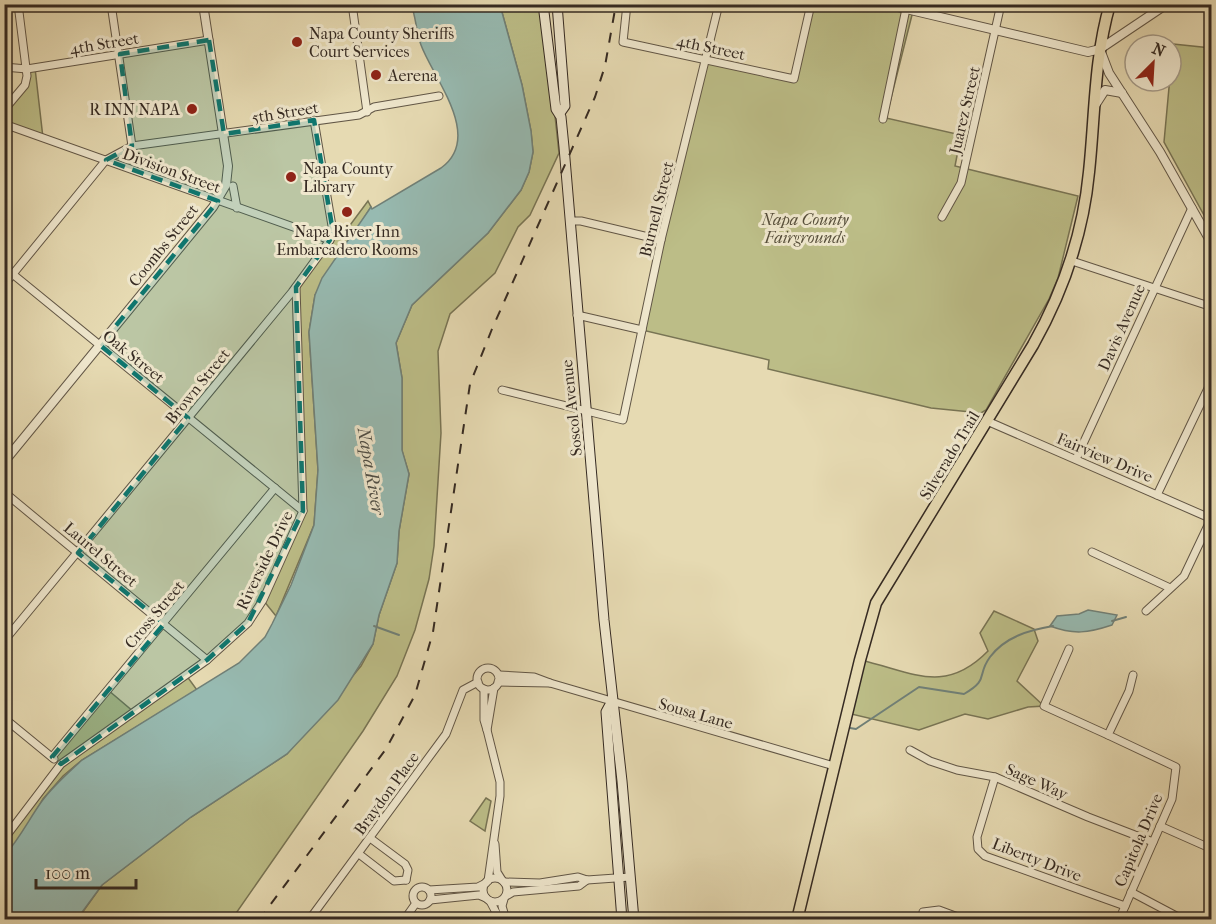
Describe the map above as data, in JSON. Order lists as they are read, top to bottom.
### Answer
{
  "streets": {
    "main road": ["Soscol Avenue", "Silverado Trail"],
    "street": [
      "4th Street",
      "Juarez Street",
      "5th Street",
      "Division Street",
      "Burnell Street",
      "Coombs Street",
      "Davis Avenue",
      "Oak Street",
      "Brown Street",
      "Fairview Drive",
      "Laurel Street",
      "Riverside Drive",
      "Cross Street",
      "Sousa Lane",
      "Sage Way",
      "Braydon Place",
      "Capitola Drive",
      "Liberty Drive"
    ]
  },
  "crossings": [
    ["4th Street", "Burnell Street"],
    ["4th Street", "Coombs Street"],
    ["5th Street", "Coombs Street"],
    ["Division Street", "Coombs Street"],
    ["Division Street", "Brown Street"],
    ["Burnell Street", "Soscol Avenue"],
    ["Coombs Street", "Oak Street"],
    ["Davis Avenue", "Fairview Drive"],
    ["Oak Street", "Brown Street"],
    ["Oak Street", "Riverside Drive"],
    ["Oak Street", "Cross Street"],
    ["Brown Street", "Laurel Street"],
    ["Brown Street", "Riverside Drive"],
    ["Soscol Avenue", "Sousa Lane"],
    ["Silverado Trail", "Fairview Drive"],
    ["Silverado Trail", "Sousa Lane"],
    ["Laurel Street", "Riverside Drive"],
    ["Laurel Street", "Cross Street"],
    ["Sousa Lane", "Braydon Place"],
    ["Sage Way", "Capitola Drive"],
    ["Sage Way", "Liberty Drive"],
    ["Capitola Drive", "Liberty Drive"]
  ],
  "water": ["Napa River"],
  "parks": ["Napa County Fairgrounds"],
  "places": [
    "Napa County Sheriffs Court Services",
    "Aerena",
    "R INN NAPA",
    "Napa County Library",
    "Napa River Inn Embarcadero Rooms"
  ],
  "scale_bar": "100 m",
  "north": "top right"
}
